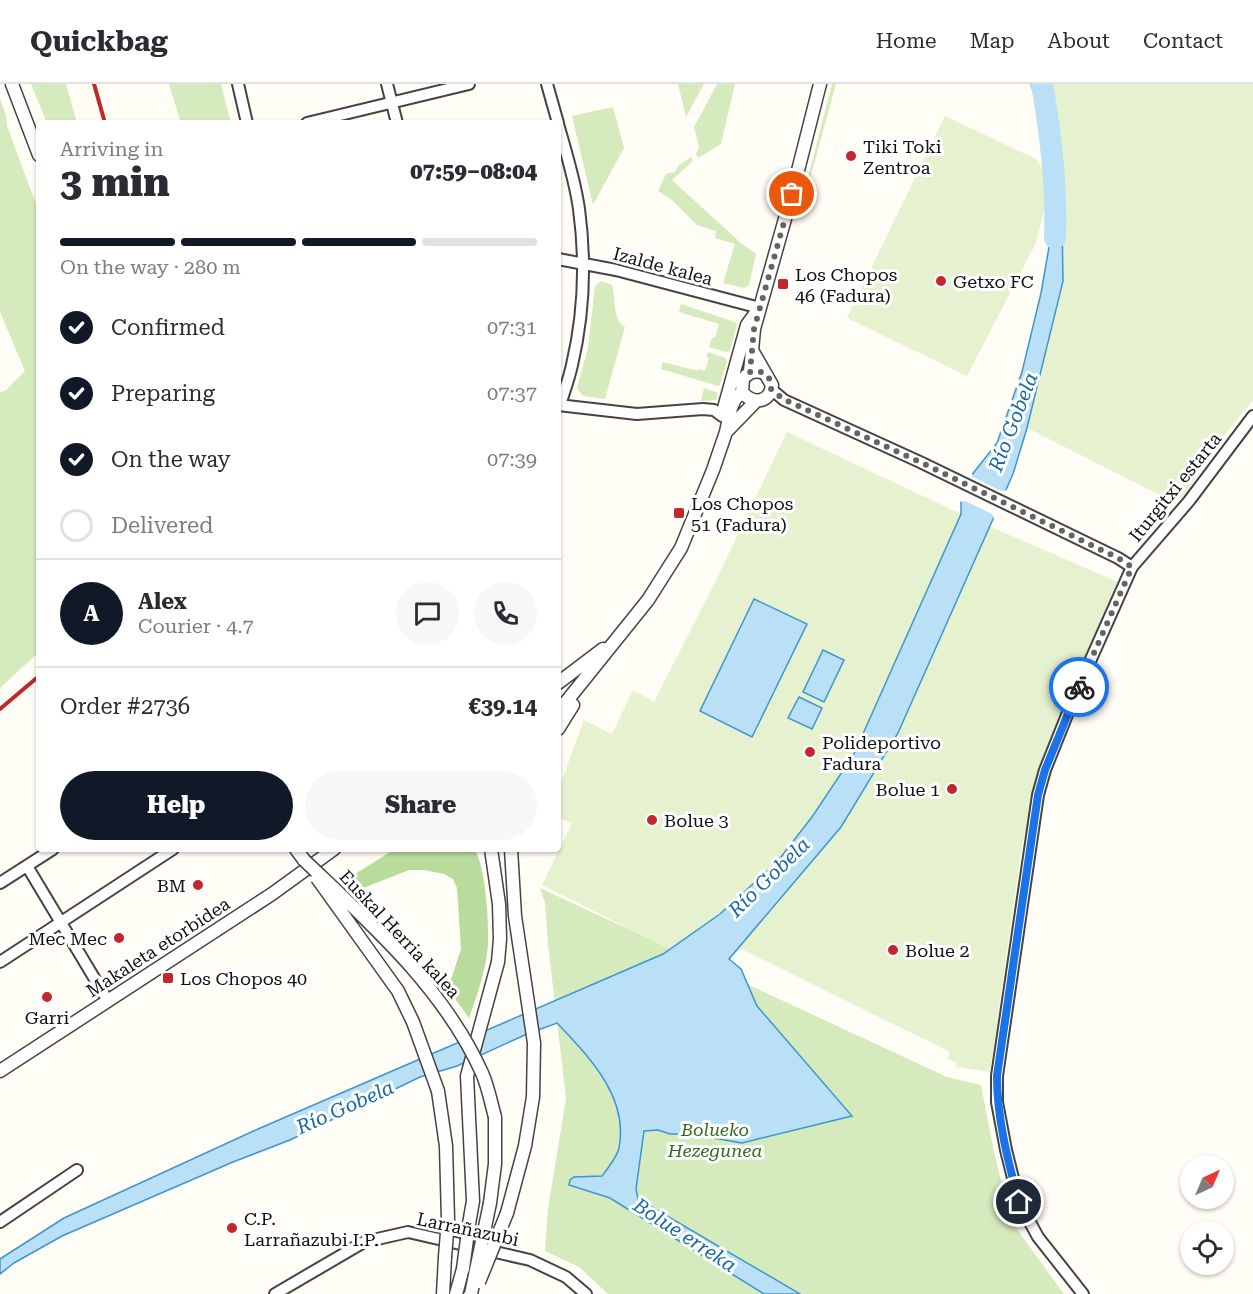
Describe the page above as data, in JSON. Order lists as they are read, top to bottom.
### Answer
{
  "streets": {
    "street": [
      "Izalde kalea",
      "Iturgitxi estarta",
      "Euskal Herria kalea",
      "Makaleta etorbidea",
      "Larrañazubi"
    ]
  },
  "water": ["Río Gobela", "Bolue erreka"],
  "parks": ["Bolueko Hezegunea"],
  "places": {
    "other": [
      "Tiki Toki Zentroa",
      "Getxo FC",
      "Polideportivo Fadura",
      "Bolue 1",
      "Bolue 3",
      "BM",
      "Mec Mec",
      "Bolue 2",
      "Garri",
      "C.P. Larrañazubi I.P."
    ],
    "transit": ["Los Chopos 46 (Fadura)", "Los Chopos 51 (Fadura)", "Los Chopos 40"]
  },
  "north": "top right",
  "page": {
    "header": "Quickbag",
    "nav": [
      "Home",
      "Map",
      "About",
      "Contact"
    ],
    "heading": ["3 min", "Arriving in", "07:59–08:04"],
    "panel": [
      "Alex",
      "Courier · 4.7",
      "Order #2736",
      "€39.14"
    ],
    "bar": "On the way · 280 m",
    "list": [
      ["Confirmed", "07:31"],
      ["Preparing", "07:37"],
      ["On the way", "07:39"],
      "Delivered"
    ],
    "round": "A",
    "buttons": ["Help", "Share"]
  }
}
